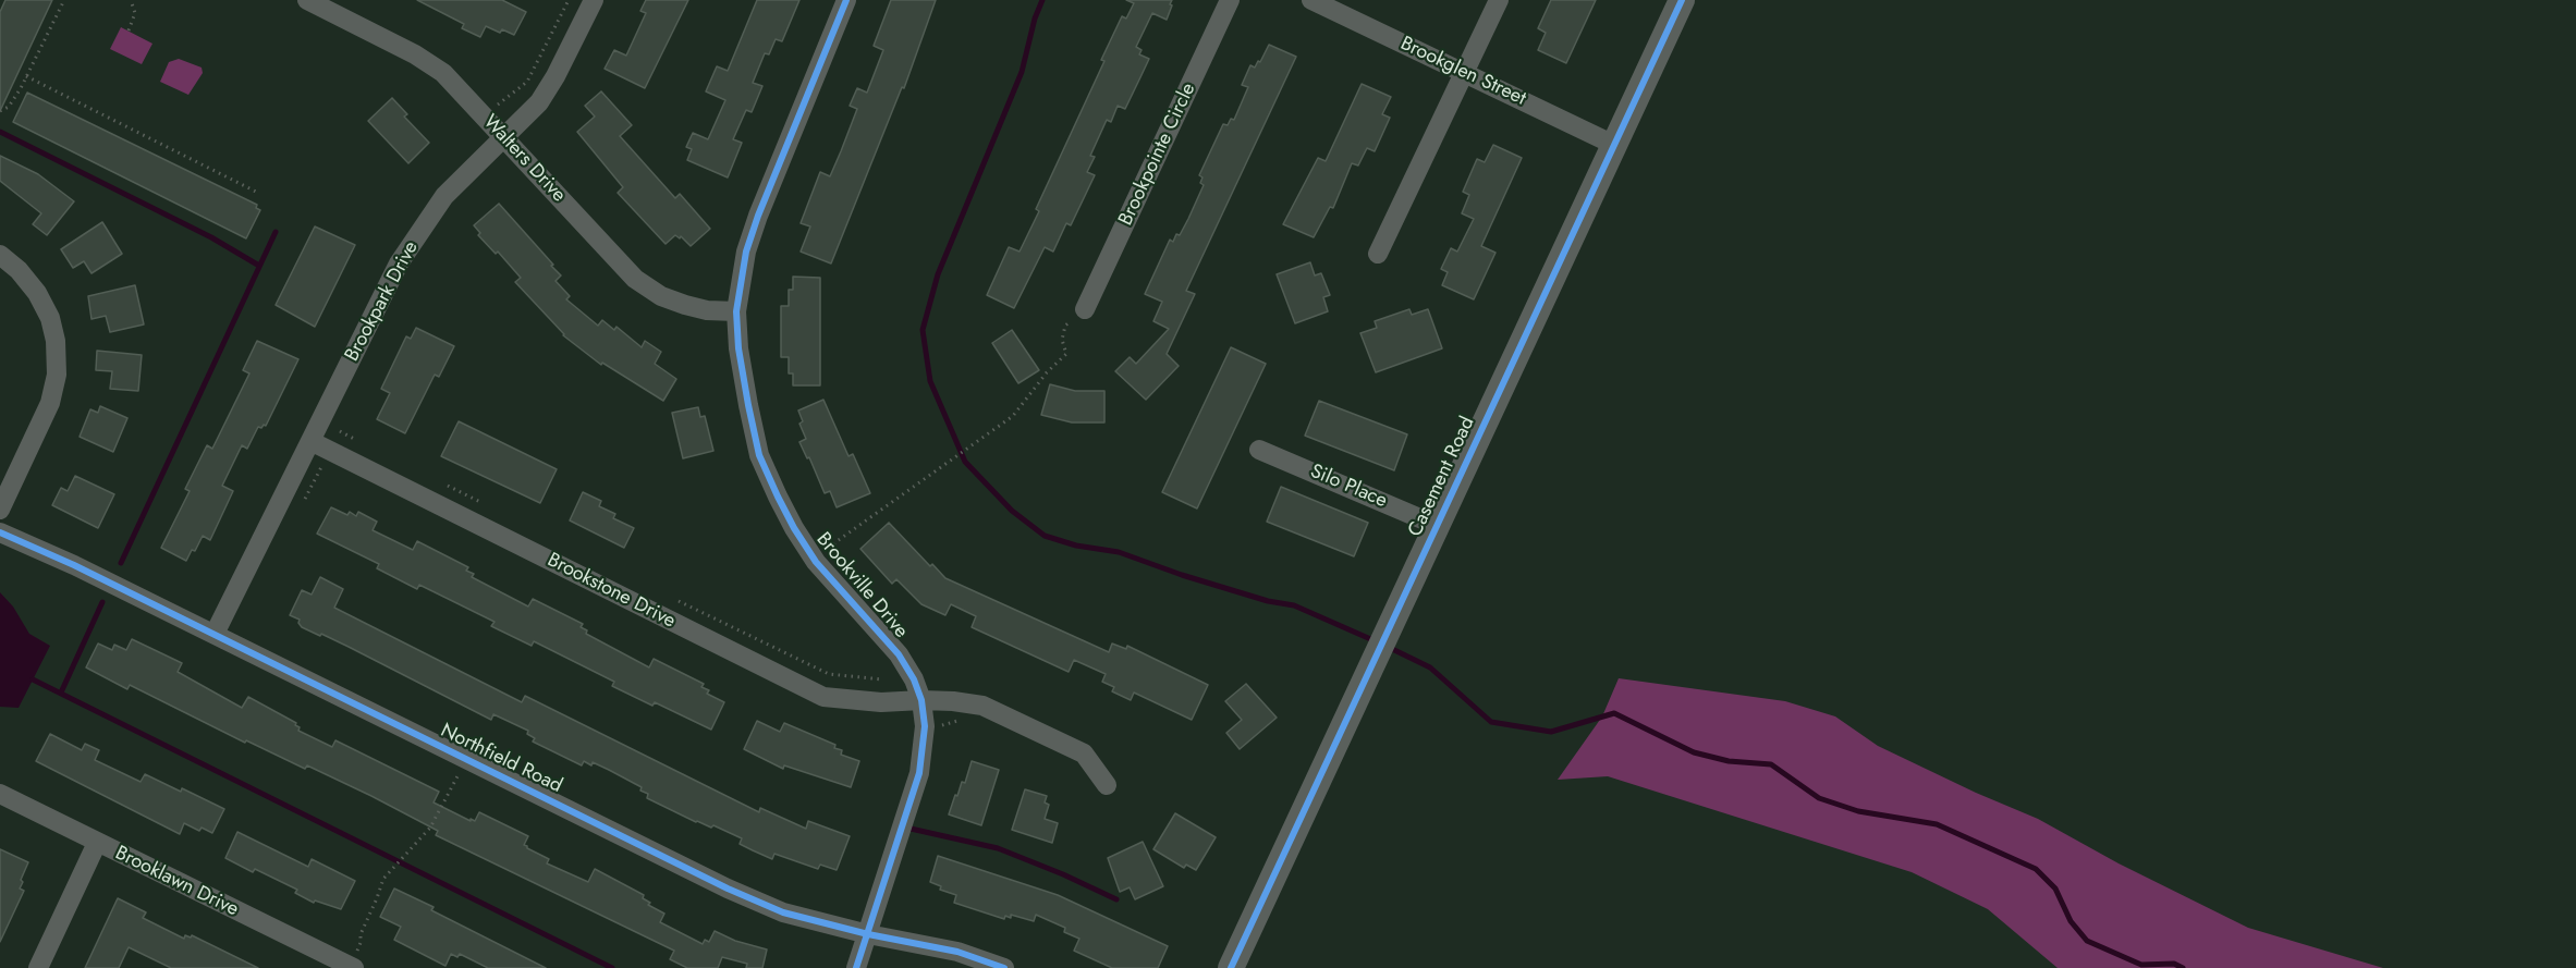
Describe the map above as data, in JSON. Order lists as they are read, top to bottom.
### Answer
{
  "streets": {
    "street": [
      "Brookglen Street",
      "Brookpointe Circle",
      "Walters Drive",
      "Brookpark Drive",
      "Casement Road",
      "Silo Place",
      "Brookville Drive",
      "Brookstone Drive",
      "Northfield Road",
      "Brooklawn Drive"
    ]
  },
  "crossings": [
    ["Brookglen Street", "Casement Road"],
    ["Walters Drive", "Brookpark Drive"],
    ["Walters Drive", "Brookville Drive"],
    ["Brookpark Drive", "Brookstone Drive"],
    ["Brookpark Drive", "Northfield Road"],
    ["Casement Road", "Silo Place"],
    ["Brookville Drive", "Brookstone Drive"],
    ["Brookville Drive", "Northfield Road"]
  ]
}
